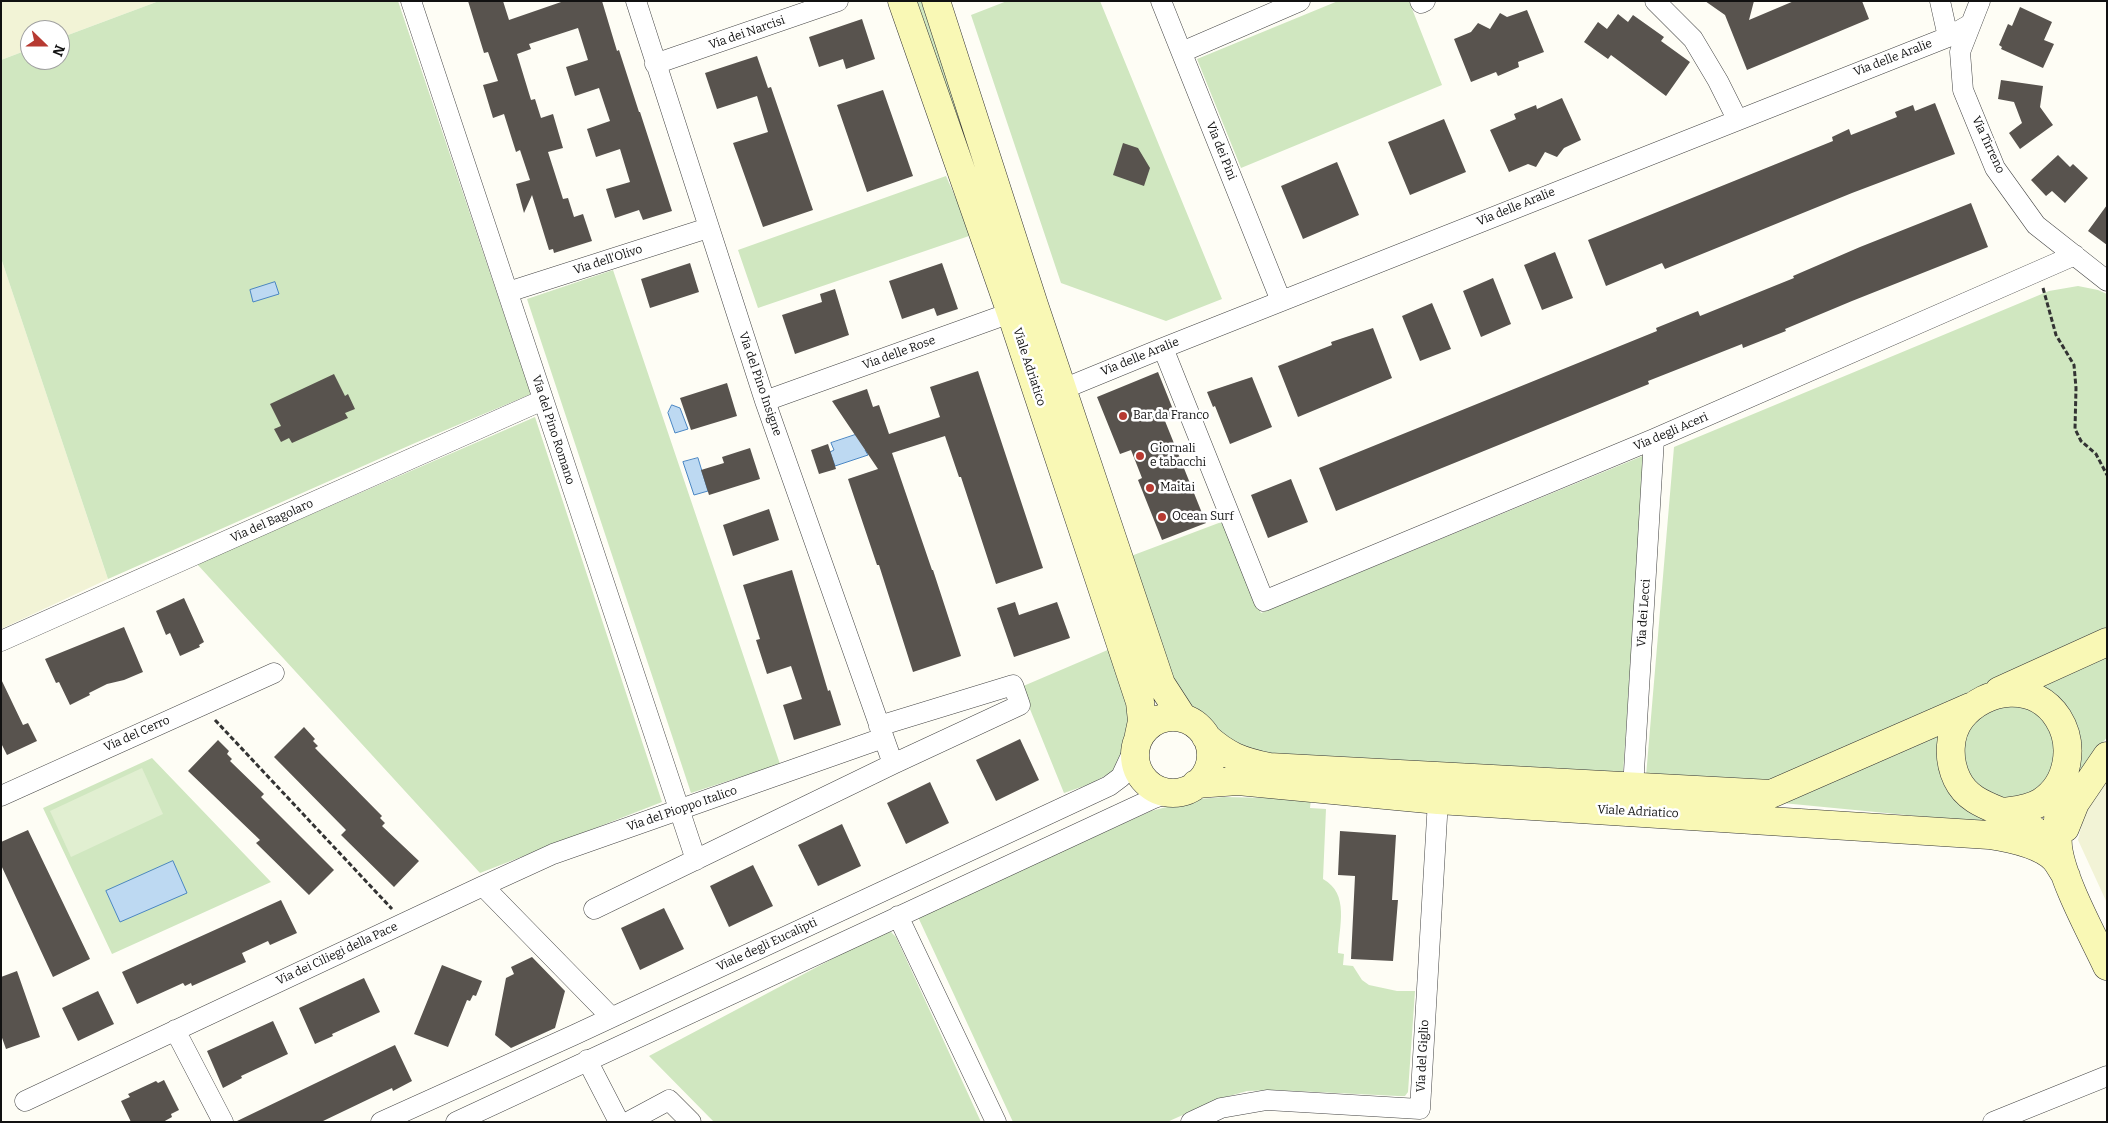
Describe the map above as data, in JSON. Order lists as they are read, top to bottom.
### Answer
{
  "streets": {
    "street": [
      "Via dei Narcisi",
      "Via delle Aralie",
      "Via Tirreno",
      "Via dei Pini",
      "Via dell'Olivo",
      "Via delle Rose",
      "Viale Adriatico",
      "Via del Pino Insigne",
      "Via del Pino Romano",
      "Via degli Aceri",
      "Via del Bagolaro",
      "Via dei Lecci",
      "Via del Cerro",
      "Via del Pioppo Italico",
      "Viale degli Eucalipti",
      "Via dei Ciliegi della Pace",
      "Via del Giglio"
    ]
  },
  "crossings": [
    ["Via dei Narcisi", "Via del Pino Insigne"],
    ["Via delle Aralie", "Via Tirreno"],
    ["Via delle Aralie", "Via dei Pini"],
    ["Via delle Aralie", "Viale Adriatico"],
    ["Via delle Aralie", "Via degli Aceri"],
    ["Via Tirreno", "Via degli Aceri"],
    ["Via dell'Olivo", "Via del Pino Insigne"],
    ["Via dell'Olivo", "Via del Pino Romano"],
    ["Via delle Rose", "Viale Adriatico"],
    ["Via delle Rose", "Via del Pino Insigne"],
    ["Viale Adriatico", "Via dei Lecci"],
    ["Viale Adriatico", "Viale degli Eucalipti"],
    ["Viale Adriatico", "Via del Giglio"],
    ["Via del Pino Insigne", "Via del Pioppo Italico"],
    ["Via del Pino Romano", "Via del Bagolaro"],
    ["Via del Pino Romano", "Via del Pioppo Italico"],
    ["Via degli Aceri", "Via dei Lecci"],
    ["Via del Pioppo Italico", "Via dei Ciliegi della Pace"]
  ],
  "places": [
    "Bar da Franco",
    "Giornali e tabacchi",
    "Maitai",
    "Ocean Surf"
  ],
  "north": "right"
}
